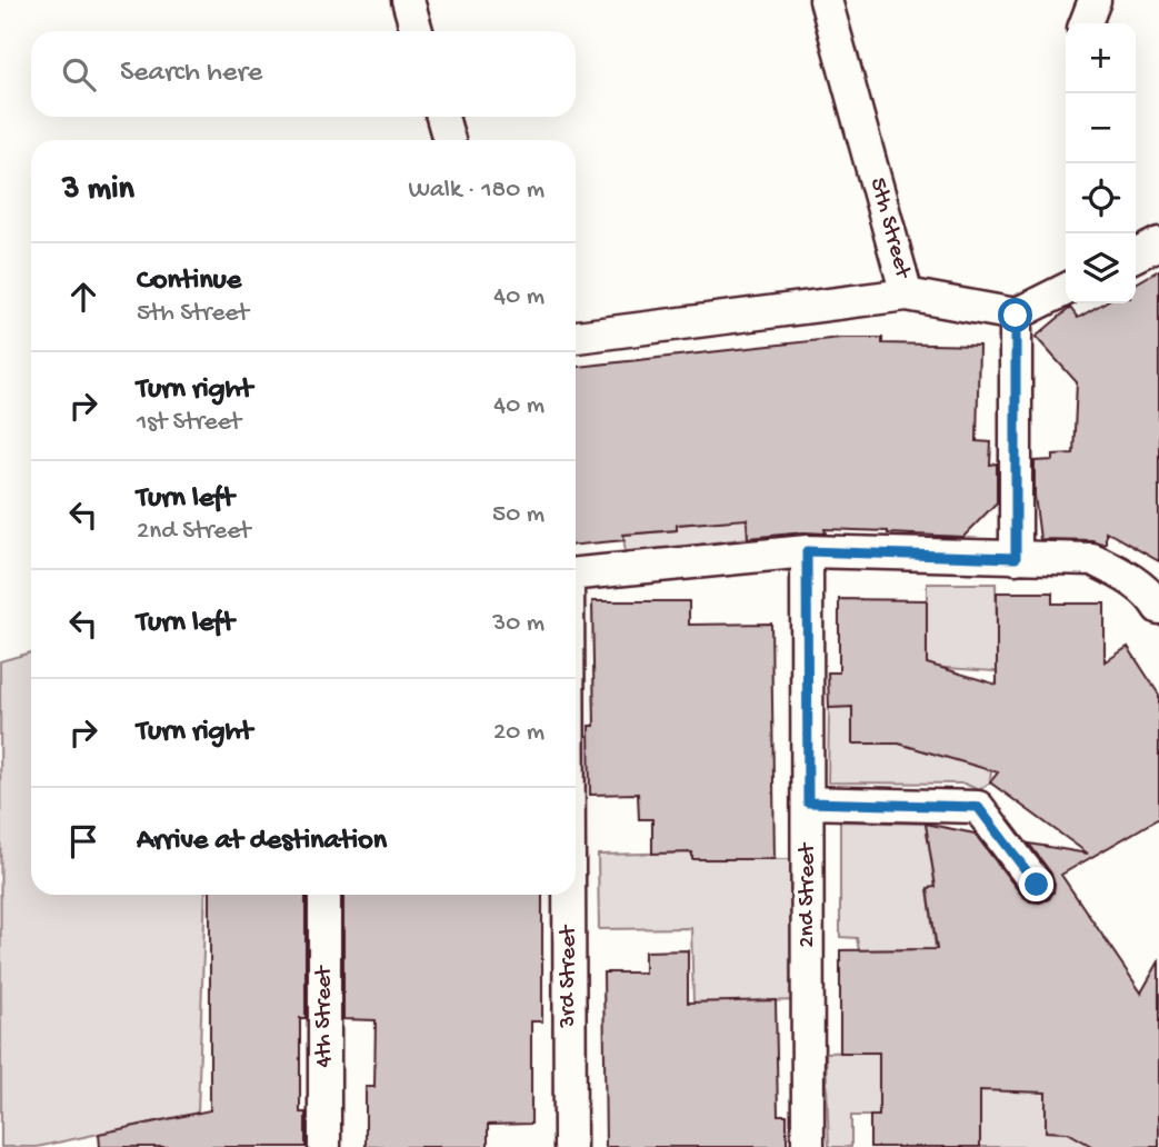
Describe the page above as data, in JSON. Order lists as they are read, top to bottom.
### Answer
{
  "streets": {
    "street": [
      "5th Street",
      "2nd Street",
      "3rd Street",
      "4th Street"
    ]
  },
  "page": {
    "map_buttons": ["+", "−"],
    "search": "Search here",
    "heading": ["3 min", "Walk · 180 m"],
    "list": [
      ["Continue", "5th Street", "40 m"],
      ["Turn right", "1st Street", "40 m"],
      ["Turn left", "2nd Street", "50 m"],
      ["Turn left", "30 m"],
      ["Turn right", "20 m"],
      "Arrive at destination"
    ]
  }
}
